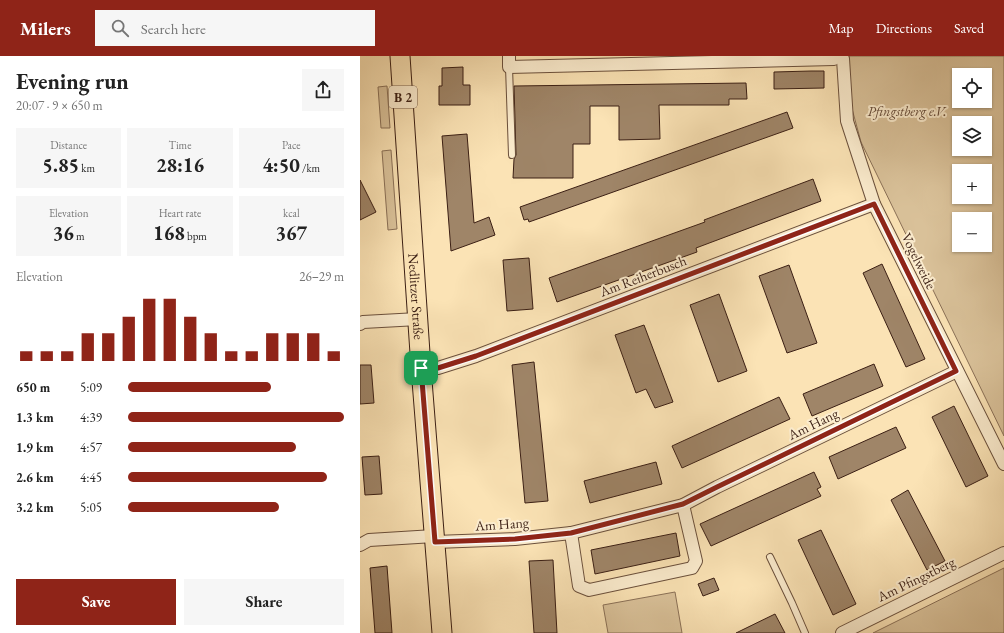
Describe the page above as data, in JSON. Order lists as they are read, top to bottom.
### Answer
{
  "streets": {
    "main road": ["B 2", "Nedlitzer Straße"],
    "street": [
      "Vogelweide",
      "Am Reiherbusch",
      "Am Hang",
      "Am Pfingstberg"
    ]
  },
  "crossings": [
    ["Vogelweide", "Am Reiherbusch"],
    ["Vogelweide", "Am Hang"],
    ["Am Reiherbusch", "Nedlitzer Straße"],
    ["Nedlitzer Straße", "Am Hang"]
  ],
  "parks": ["Pfingstberg e.V."],
  "page": {
    "header": "Milers",
    "search": "Search here",
    "nav": ["Map", "Directions", "Saved"],
    "heading": ["Evening run", "20:07 · 9 × 650 m"],
    "map_buttons": ["+", "−"],
    "stats": [
      ["Distance", "5.85 km"],
      ["Time", "28:16"],
      ["Pace", "4:50 /km"],
      ["Elevation", "36 m"],
      ["Heart rate", "168 bpm"],
      ["kcal", "367"]
    ],
    "chart": ["Elevation", "26–29 m"],
    "list": [
      {
        "name": "650 m",
        "note": "5:09"
      },
      {
        "name": "1.3 km",
        "note": "4:39"
      },
      {
        "name": "1.9 km",
        "note": "4:57"
      },
      {
        "name": "2.6 km",
        "note": "4:45"
      },
      {
        "name": "3.2 km",
        "note": "5:05"
      }
    ],
    "buttons": ["Save", "Share"]
  }
}
